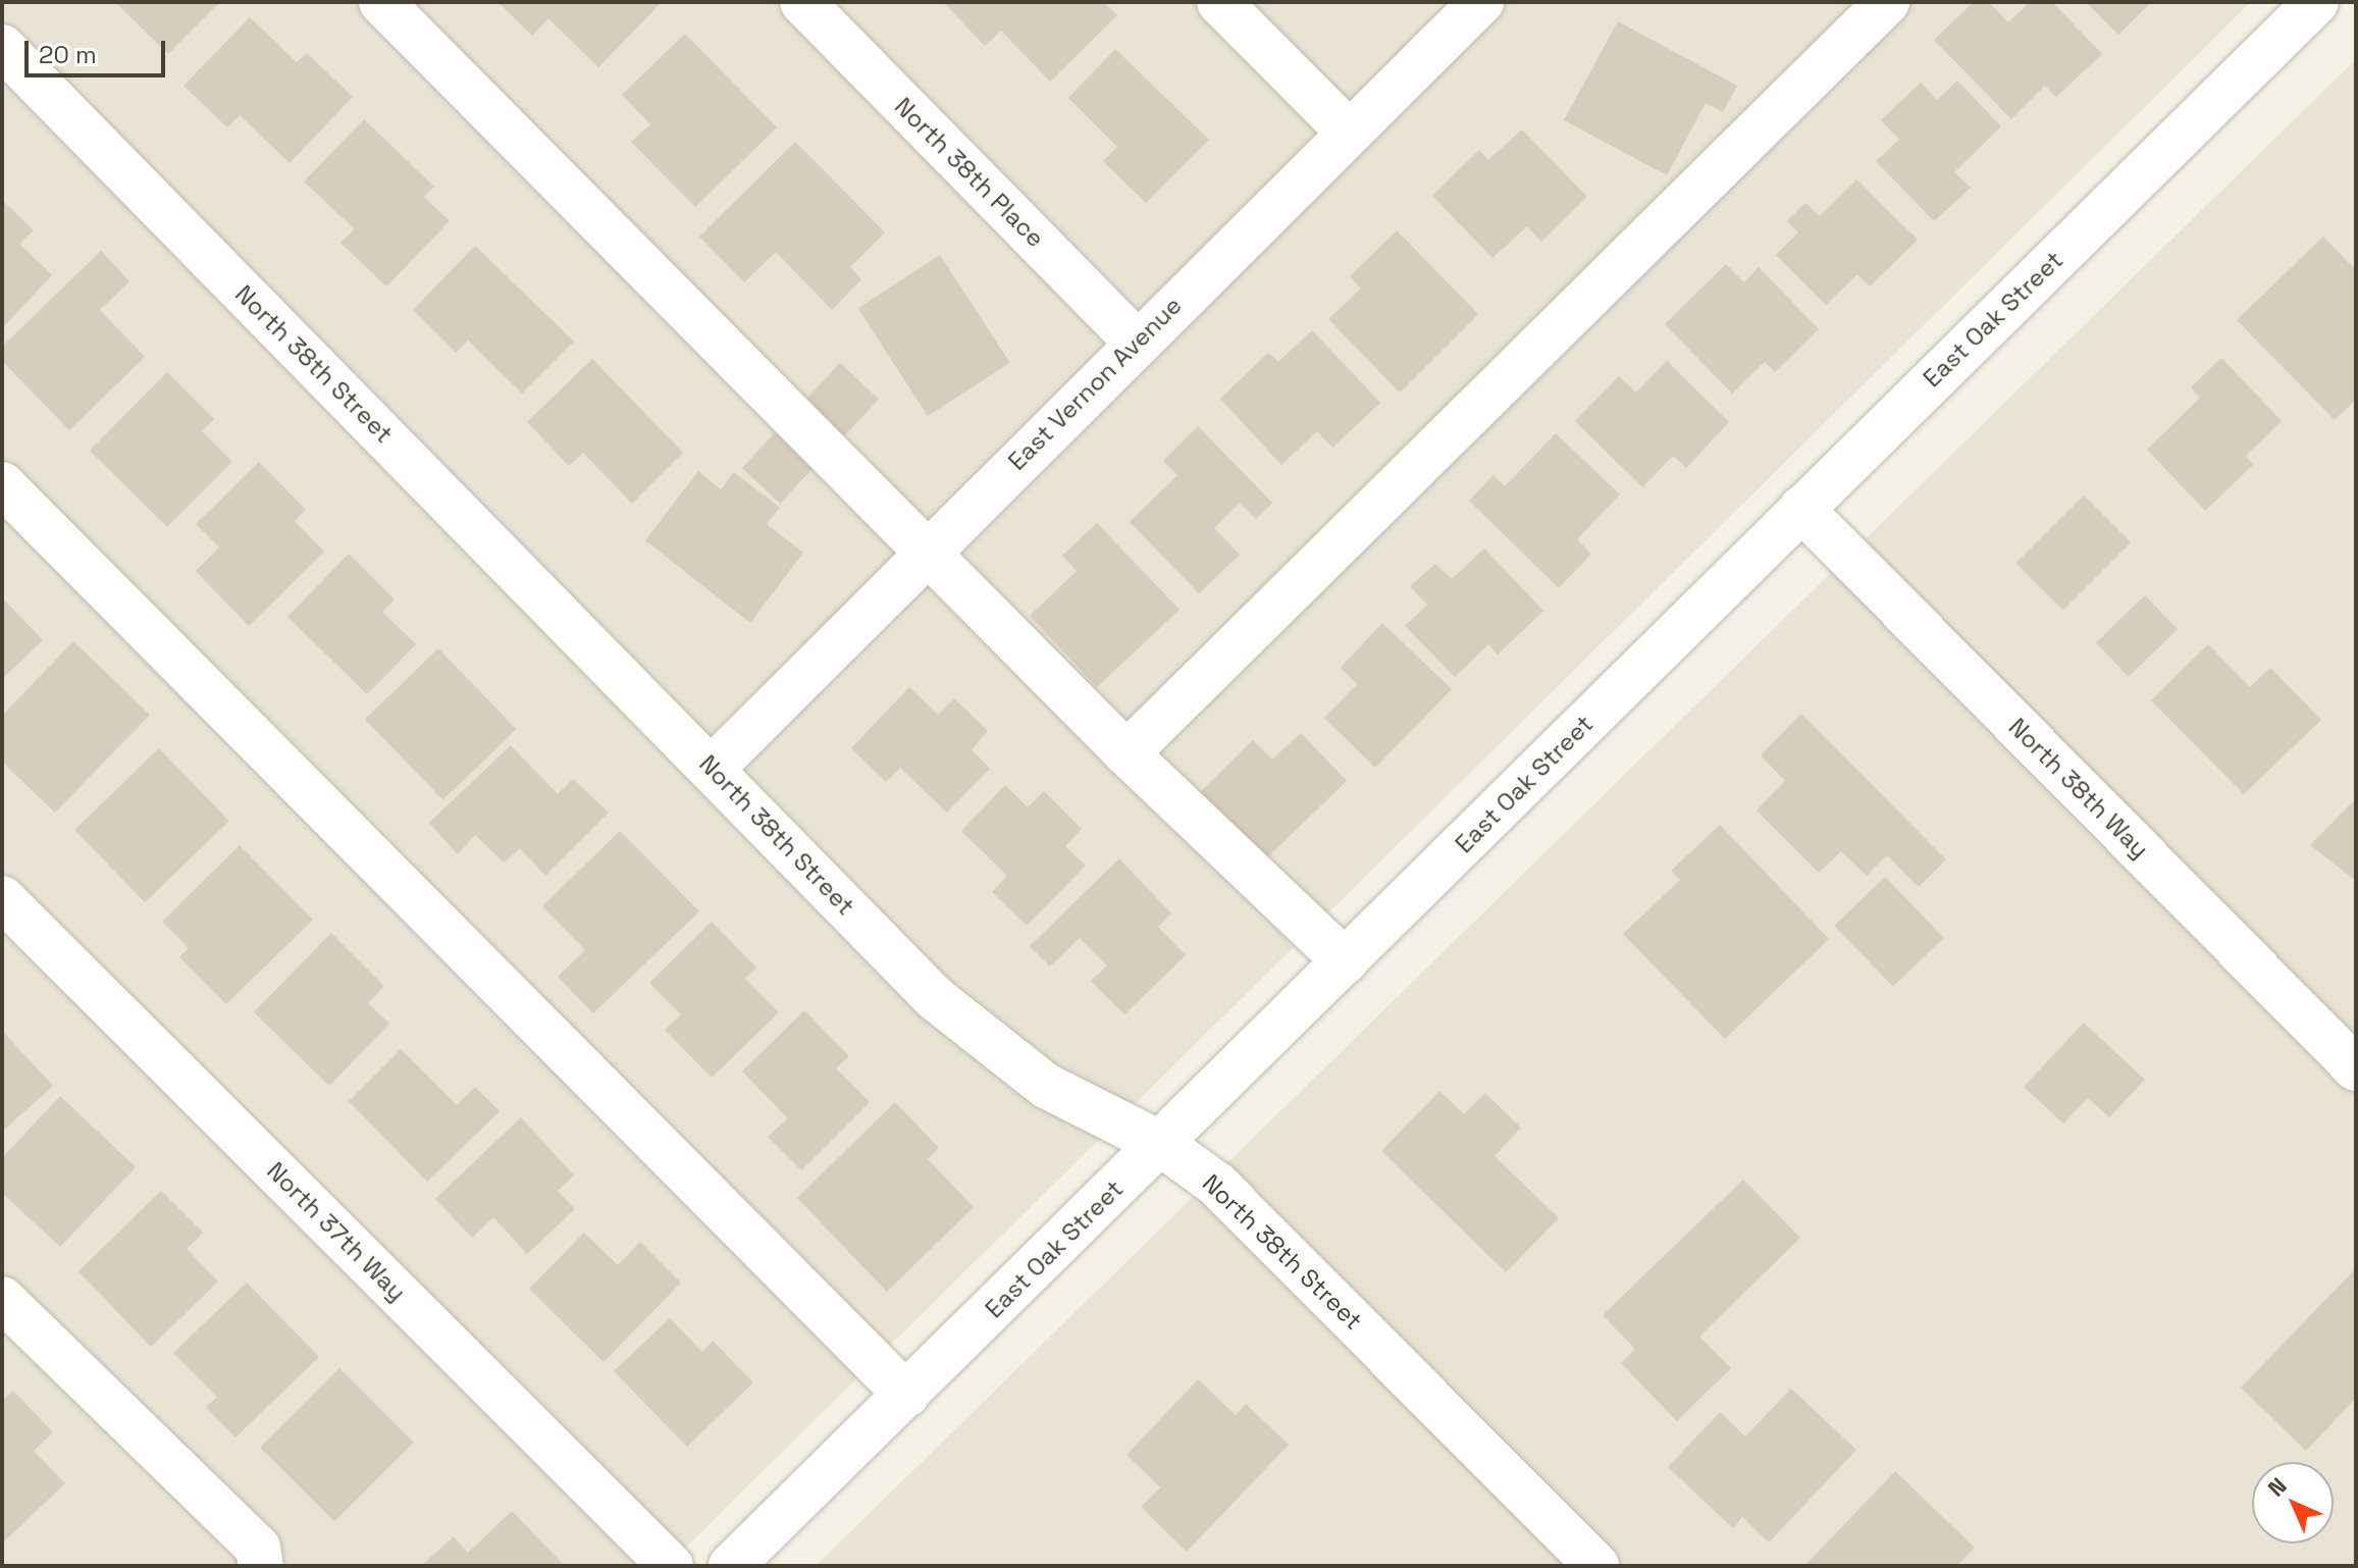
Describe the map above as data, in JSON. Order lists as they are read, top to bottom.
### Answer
{
  "streets": {
    "street": [
      "North 38th Place",
      "East Oak Street",
      "North 38th Street",
      "East Vernon Avenue",
      "North 38th Way",
      "North 37th Way"
    ]
  },
  "crossings": [
    ["North 38th Place", "East Vernon Avenue"],
    ["East Oak Street", "North 38th Street"],
    ["East Oak Street", "North 38th Way"],
    ["North 38th Street", "East Vernon Avenue"]
  ],
  "scale_bar": "20 m",
  "north": "top left"
}
